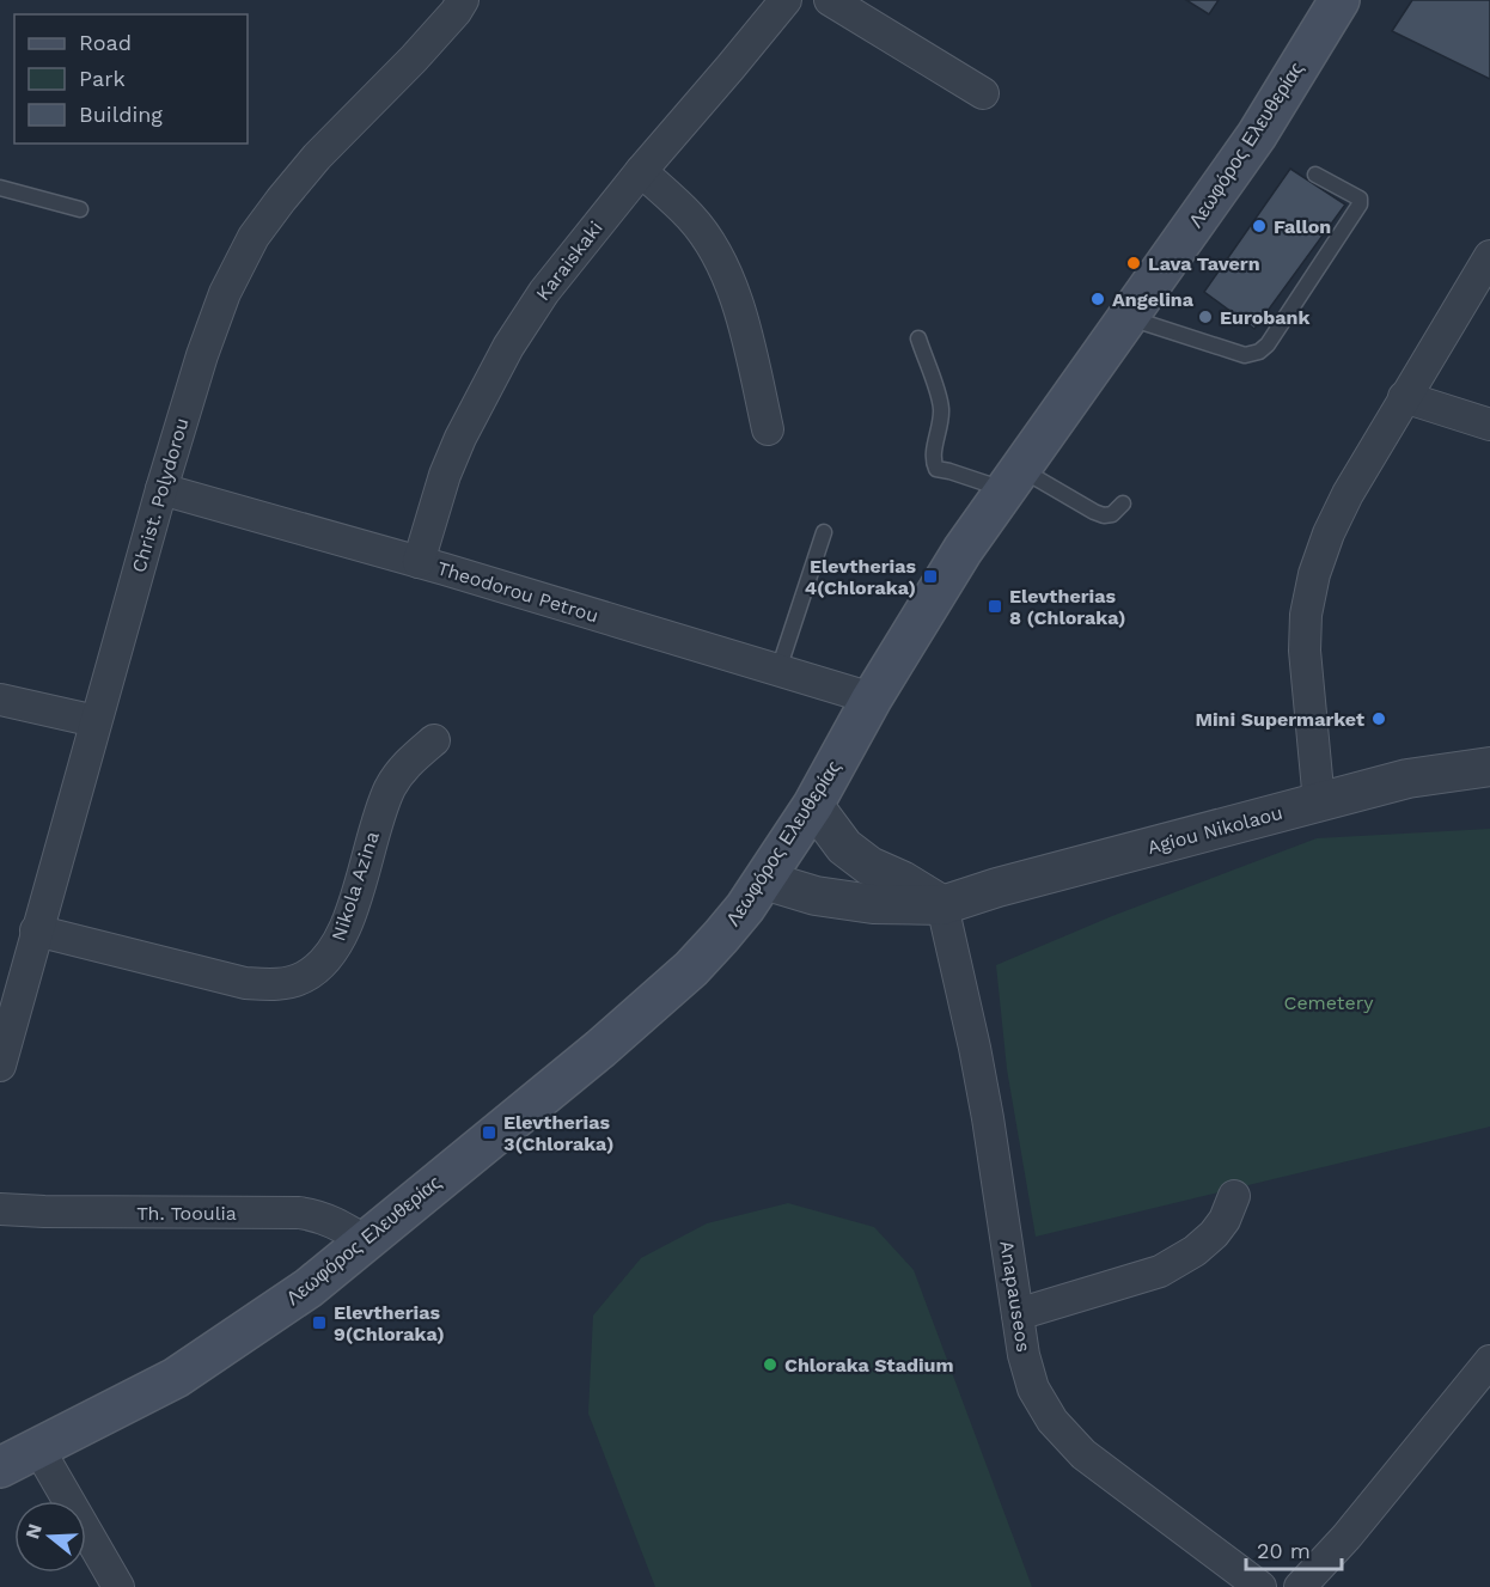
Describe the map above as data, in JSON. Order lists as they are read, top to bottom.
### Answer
{
  "streets": {
    "main road": ["Λεωφόρος Ελευθερίας"],
    "street": [
      "Karaiskaki",
      "Christ. Polydorou",
      "Theodorou Petrou",
      "Agiou Nikolaou",
      "Nikola Azina",
      "Th. Tooulia",
      "Anapauseos"
    ]
  },
  "crossings": [
    ["Λεωφόρος Ελευθερίας", "Theodorou Petrou"],
    ["Λεωφόρος Ελευθερίας", "Agiou Nikolaou"],
    ["Λεωφόρος Ελευθερίας", "Th. Tooulia"],
    ["Karaiskaki", "Theodorou Petrou"],
    ["Christ. Polydorou", "Theodorou Petrou"],
    ["Christ. Polydorou", "Nikola Azina"],
    ["Agiou Nikolaou", "Anapauseos"]
  ],
  "parks": ["Cemetery"],
  "places": {
    "other": [
      "Fallon",
      "Lava Tavern",
      "Angelina",
      "Eurobank",
      "Mini Supermarket",
      "Chloraka Stadium"
    ],
    "transit": [
      "Elevtherias 4(Chloraka)",
      "Elevtherias 8 (Chloraka)",
      "Elevtherias 3(Chloraka)",
      "Elevtherias 9(Chloraka)"
    ]
  },
  "legend": ["Road", "Park", "Building"],
  "scale_bar": "20 m",
  "north": "left"
}
